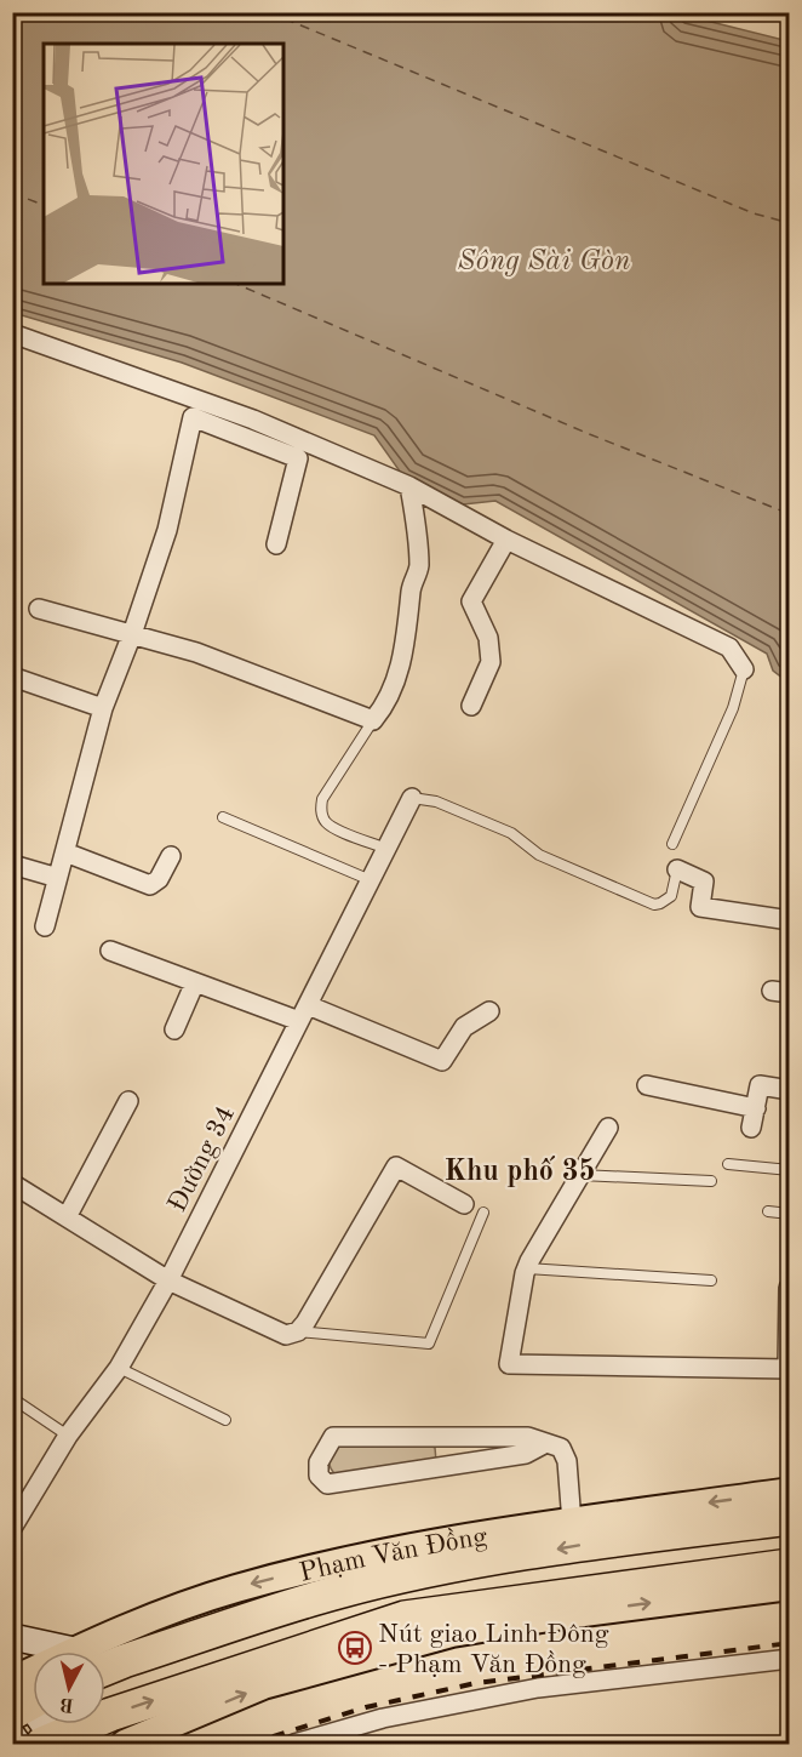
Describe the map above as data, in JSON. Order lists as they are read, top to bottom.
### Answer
{
  "streets": {
    "highway": ["Phạm Văn Đồng"],
    "street": ["Đường 34"]
  },
  "districts": ["Khu phố 35"],
  "water": ["Sông Sài Gòn"],
  "places": {
    "bus stop": ["Nút giao Linh Đông - Phạm Văn Đồng"]
  },
  "north": "bottom"
}
